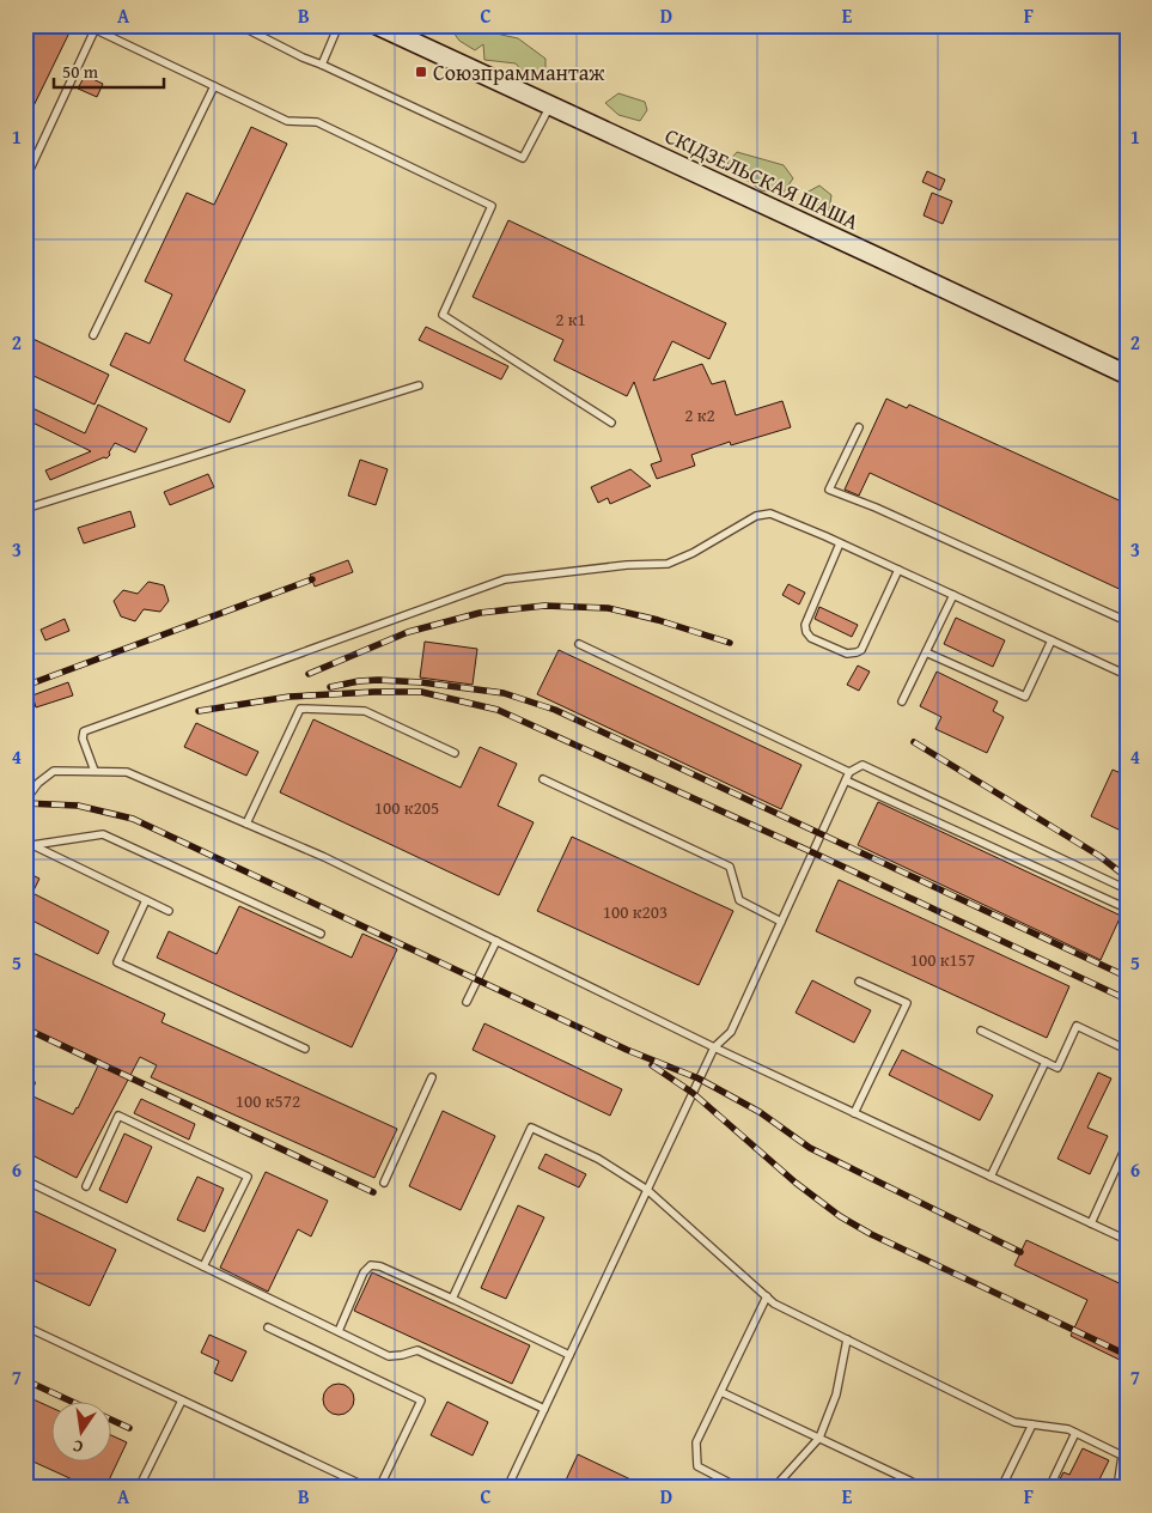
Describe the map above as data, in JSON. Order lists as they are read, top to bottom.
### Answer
{
  "streets": {
    "street": ["СКІДЗЕЛЬСКАЯ ШАША"]
  },
  "places": {
    "transit": ["Союзпраммантаж"]
  },
  "house_numbers": [
    "2 к1",
    "2 к2",
    "100 к205",
    "100 к203",
    "100 к157",
    "100 к572"
  ],
  "scale_bar": "50 m",
  "north": "bottom",
  "grid": {
    "columns": [
      "A",
      "B",
      "C",
      "D",
      "E",
      "F"
    ],
    "rows": [
      "1",
      "2",
      "3",
      "4",
      "5",
      "6",
      "7"
    ]
  }
}
